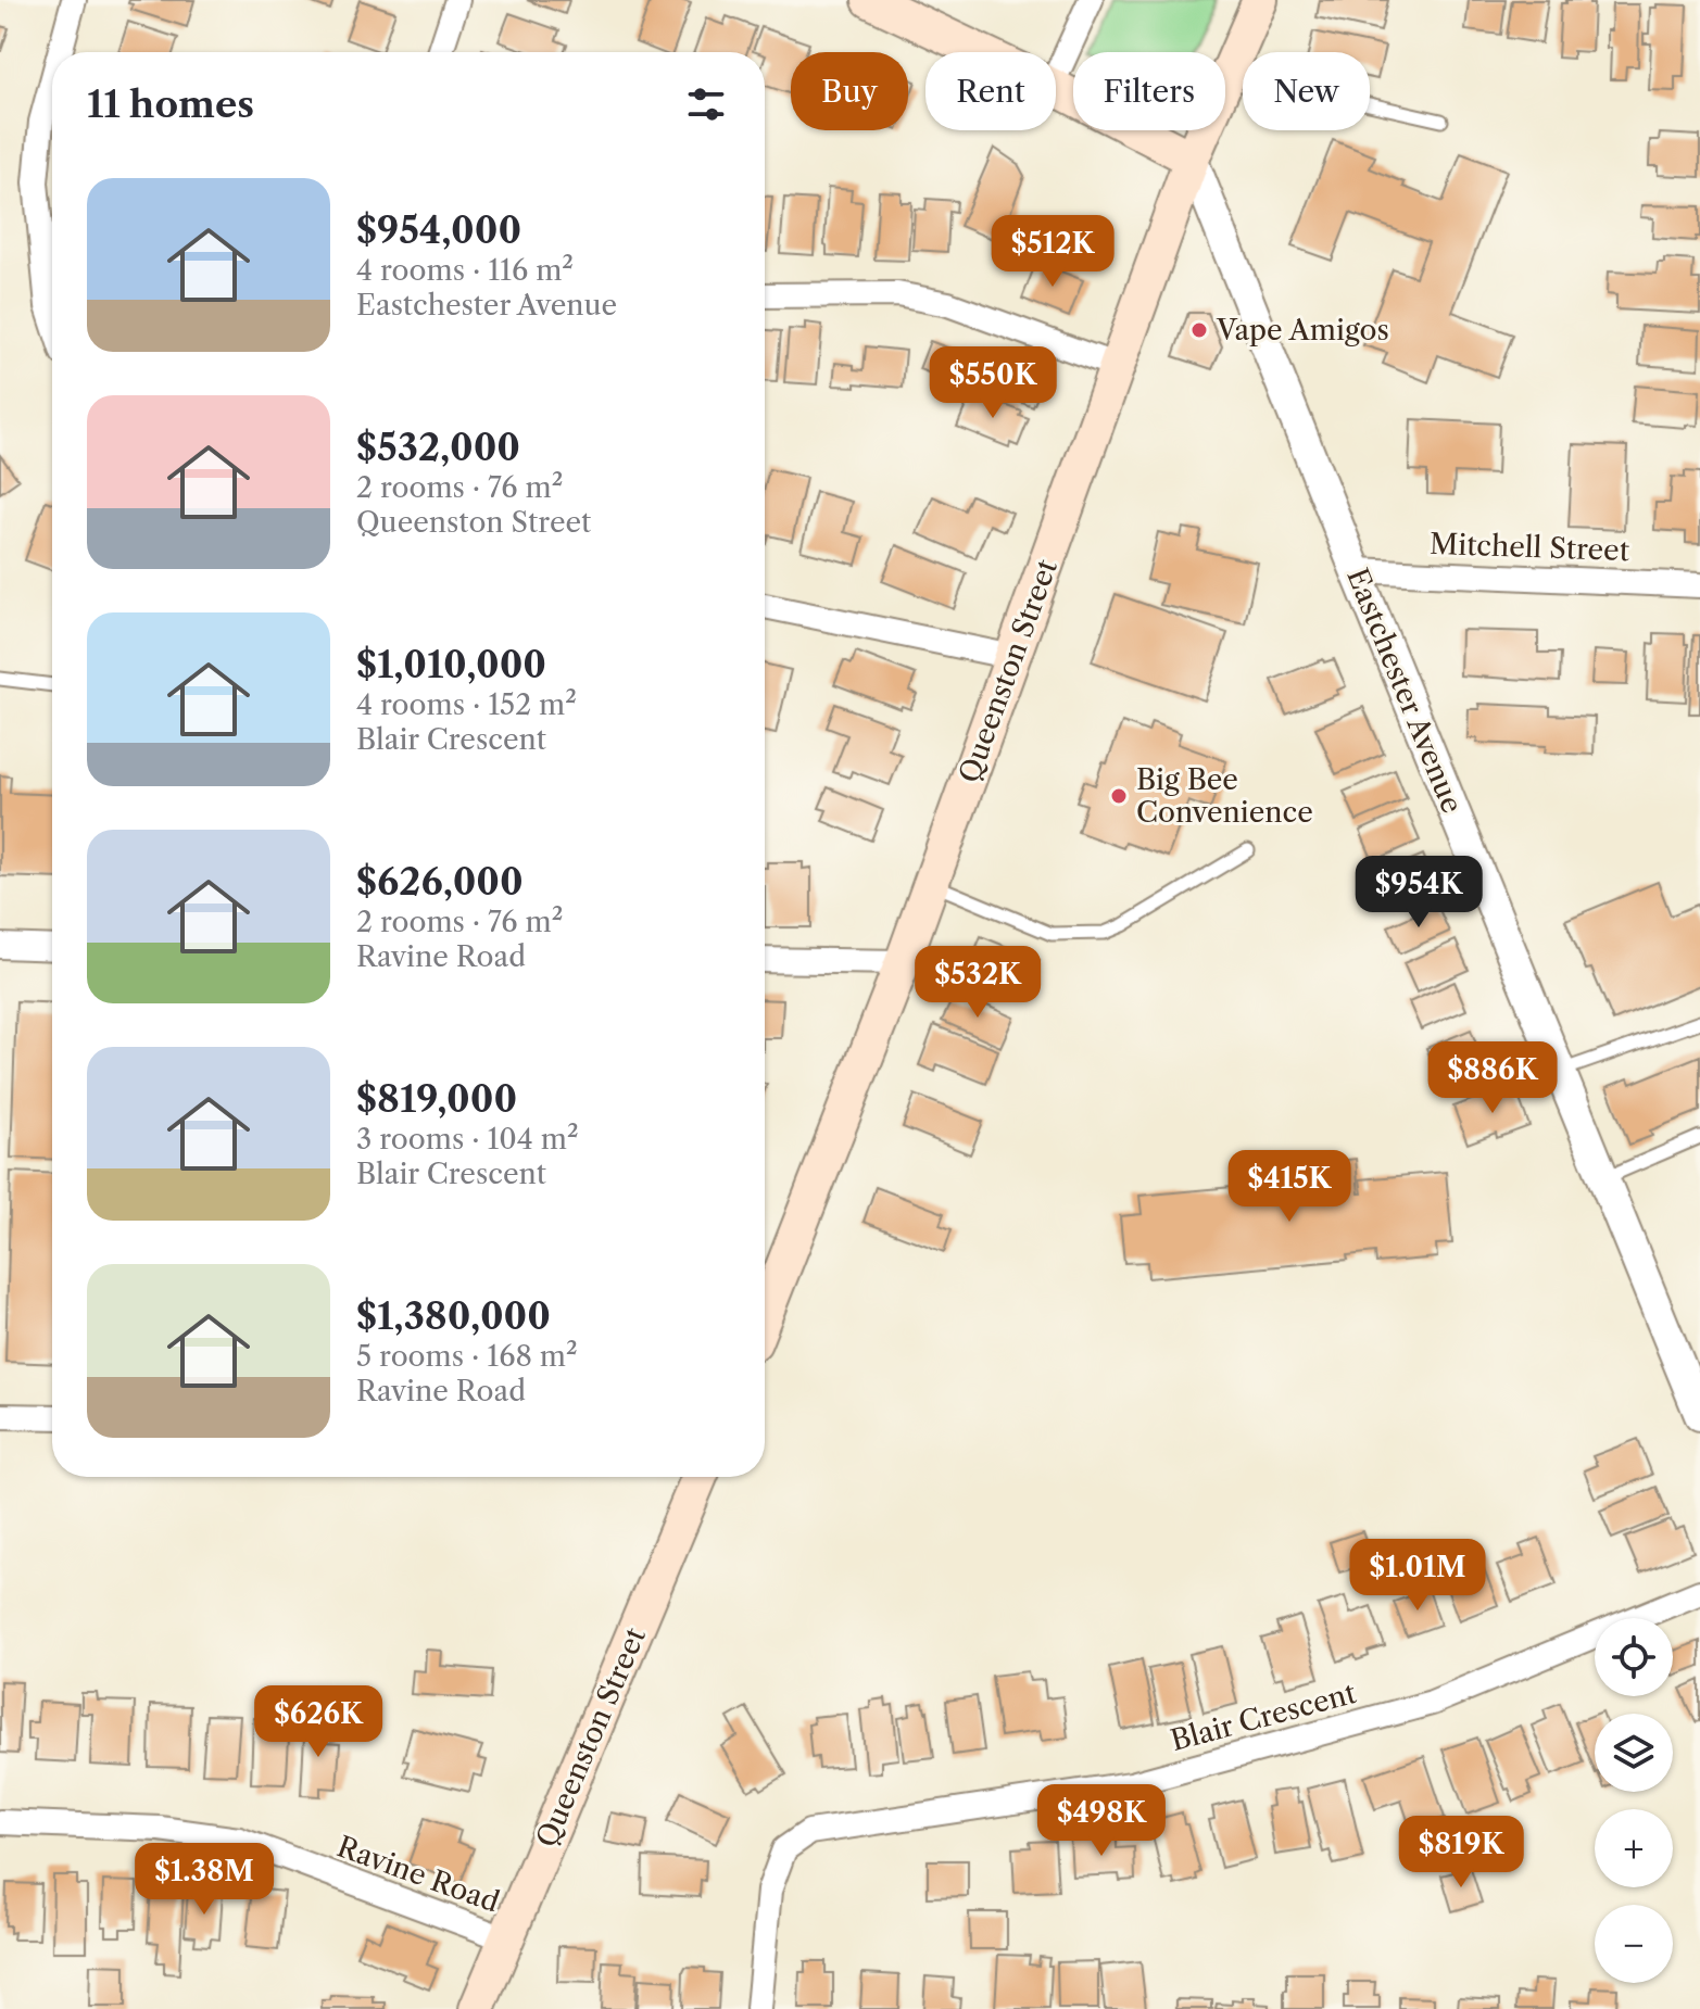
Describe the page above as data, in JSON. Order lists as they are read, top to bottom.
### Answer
{
  "streets": {
    "main road": ["Queenston Street"],
    "street": [
      "Mitchell Street",
      "Eastchester Avenue",
      "Blair Crescent",
      "Ravine Road"
    ]
  },
  "crossings": [
    ["Mitchell Street", "Eastchester Avenue"],
    ["Queenston Street", "Eastchester Avenue"],
    ["Queenston Street", "Ravine Road"]
  ],
  "places": ["Vape Amigos", "Big Bee Convenience"],
  "page": {
    "chip": [
      "Buy",
      "Rent",
      "Filters",
      "New"
    ],
    "heading": "11 homes",
    "list": [
      {
        "name": "$954,000",
        "note": "4 rooms · 116 m² · Eastchester Avenue"
      },
      {
        "name": "$532,000",
        "note": "2 rooms · 76 m² · Queenston Street"
      },
      {
        "name": "$1,010,000",
        "note": "4 rooms · 152 m² · Blair Crescent"
      },
      {
        "name": "$626,000",
        "note": "2 rooms · 76 m² · Ravine Road"
      },
      {
        "name": "$819,000",
        "note": "3 rooms · 104 m² · Blair Crescent"
      },
      {
        "name": "$1,380,000",
        "note": "5 rooms · 168 m² · Ravine Road"
      }
    ],
    "price": [
      "$512K",
      "$550K",
      "$954K",
      "$532K",
      "$886K",
      "$415K",
      "$1.01M",
      "$626K",
      "$498K",
      "$819K",
      "$1.38M"
    ],
    "map_buttons": ["+", "−"]
  }
}
